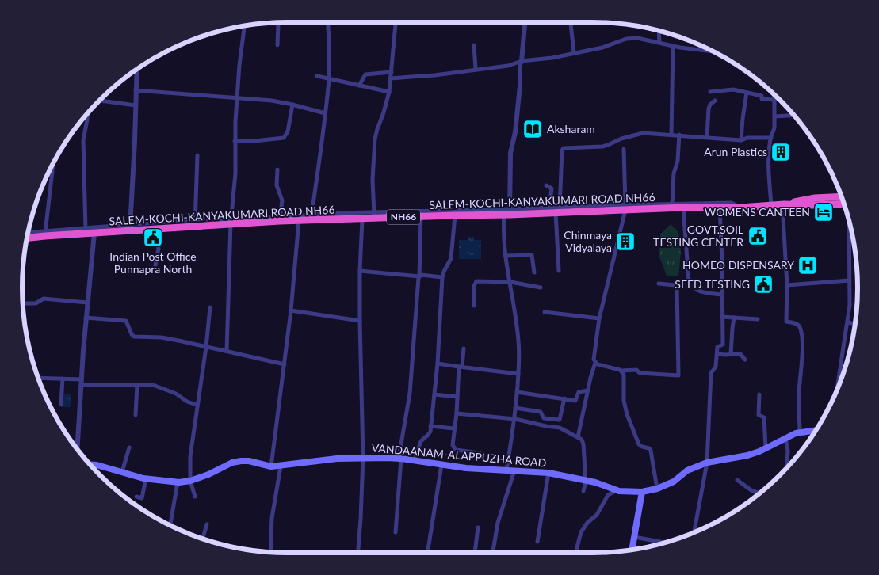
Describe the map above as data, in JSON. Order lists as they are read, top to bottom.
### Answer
{
  "streets": {
    "highway": ["SALEM-KOCHI-KANYAKUMARI ROAD NH66", "NH66"],
    "main road": ["VANDAANAM-ALAPPUZHA ROAD"]
  },
  "crossings": [
    ["SALEM-KOCHI-KANYAKUMARI ROAD NH66", "NH66"]
  ],
  "places": {
    "library": ["Aksharam"],
    "building": ["Arun Plastics", "Chinmaya Vidyalaya"],
    "hotel": ["WOMENS CANTEEN"],
    "public building": ["GOVT.SOIL TESTING CENTER", "Indian Post Office Punnapra North", "SEED TESTING"],
    "hospital": ["HOMEO DISPENSARY"]
  }
}
